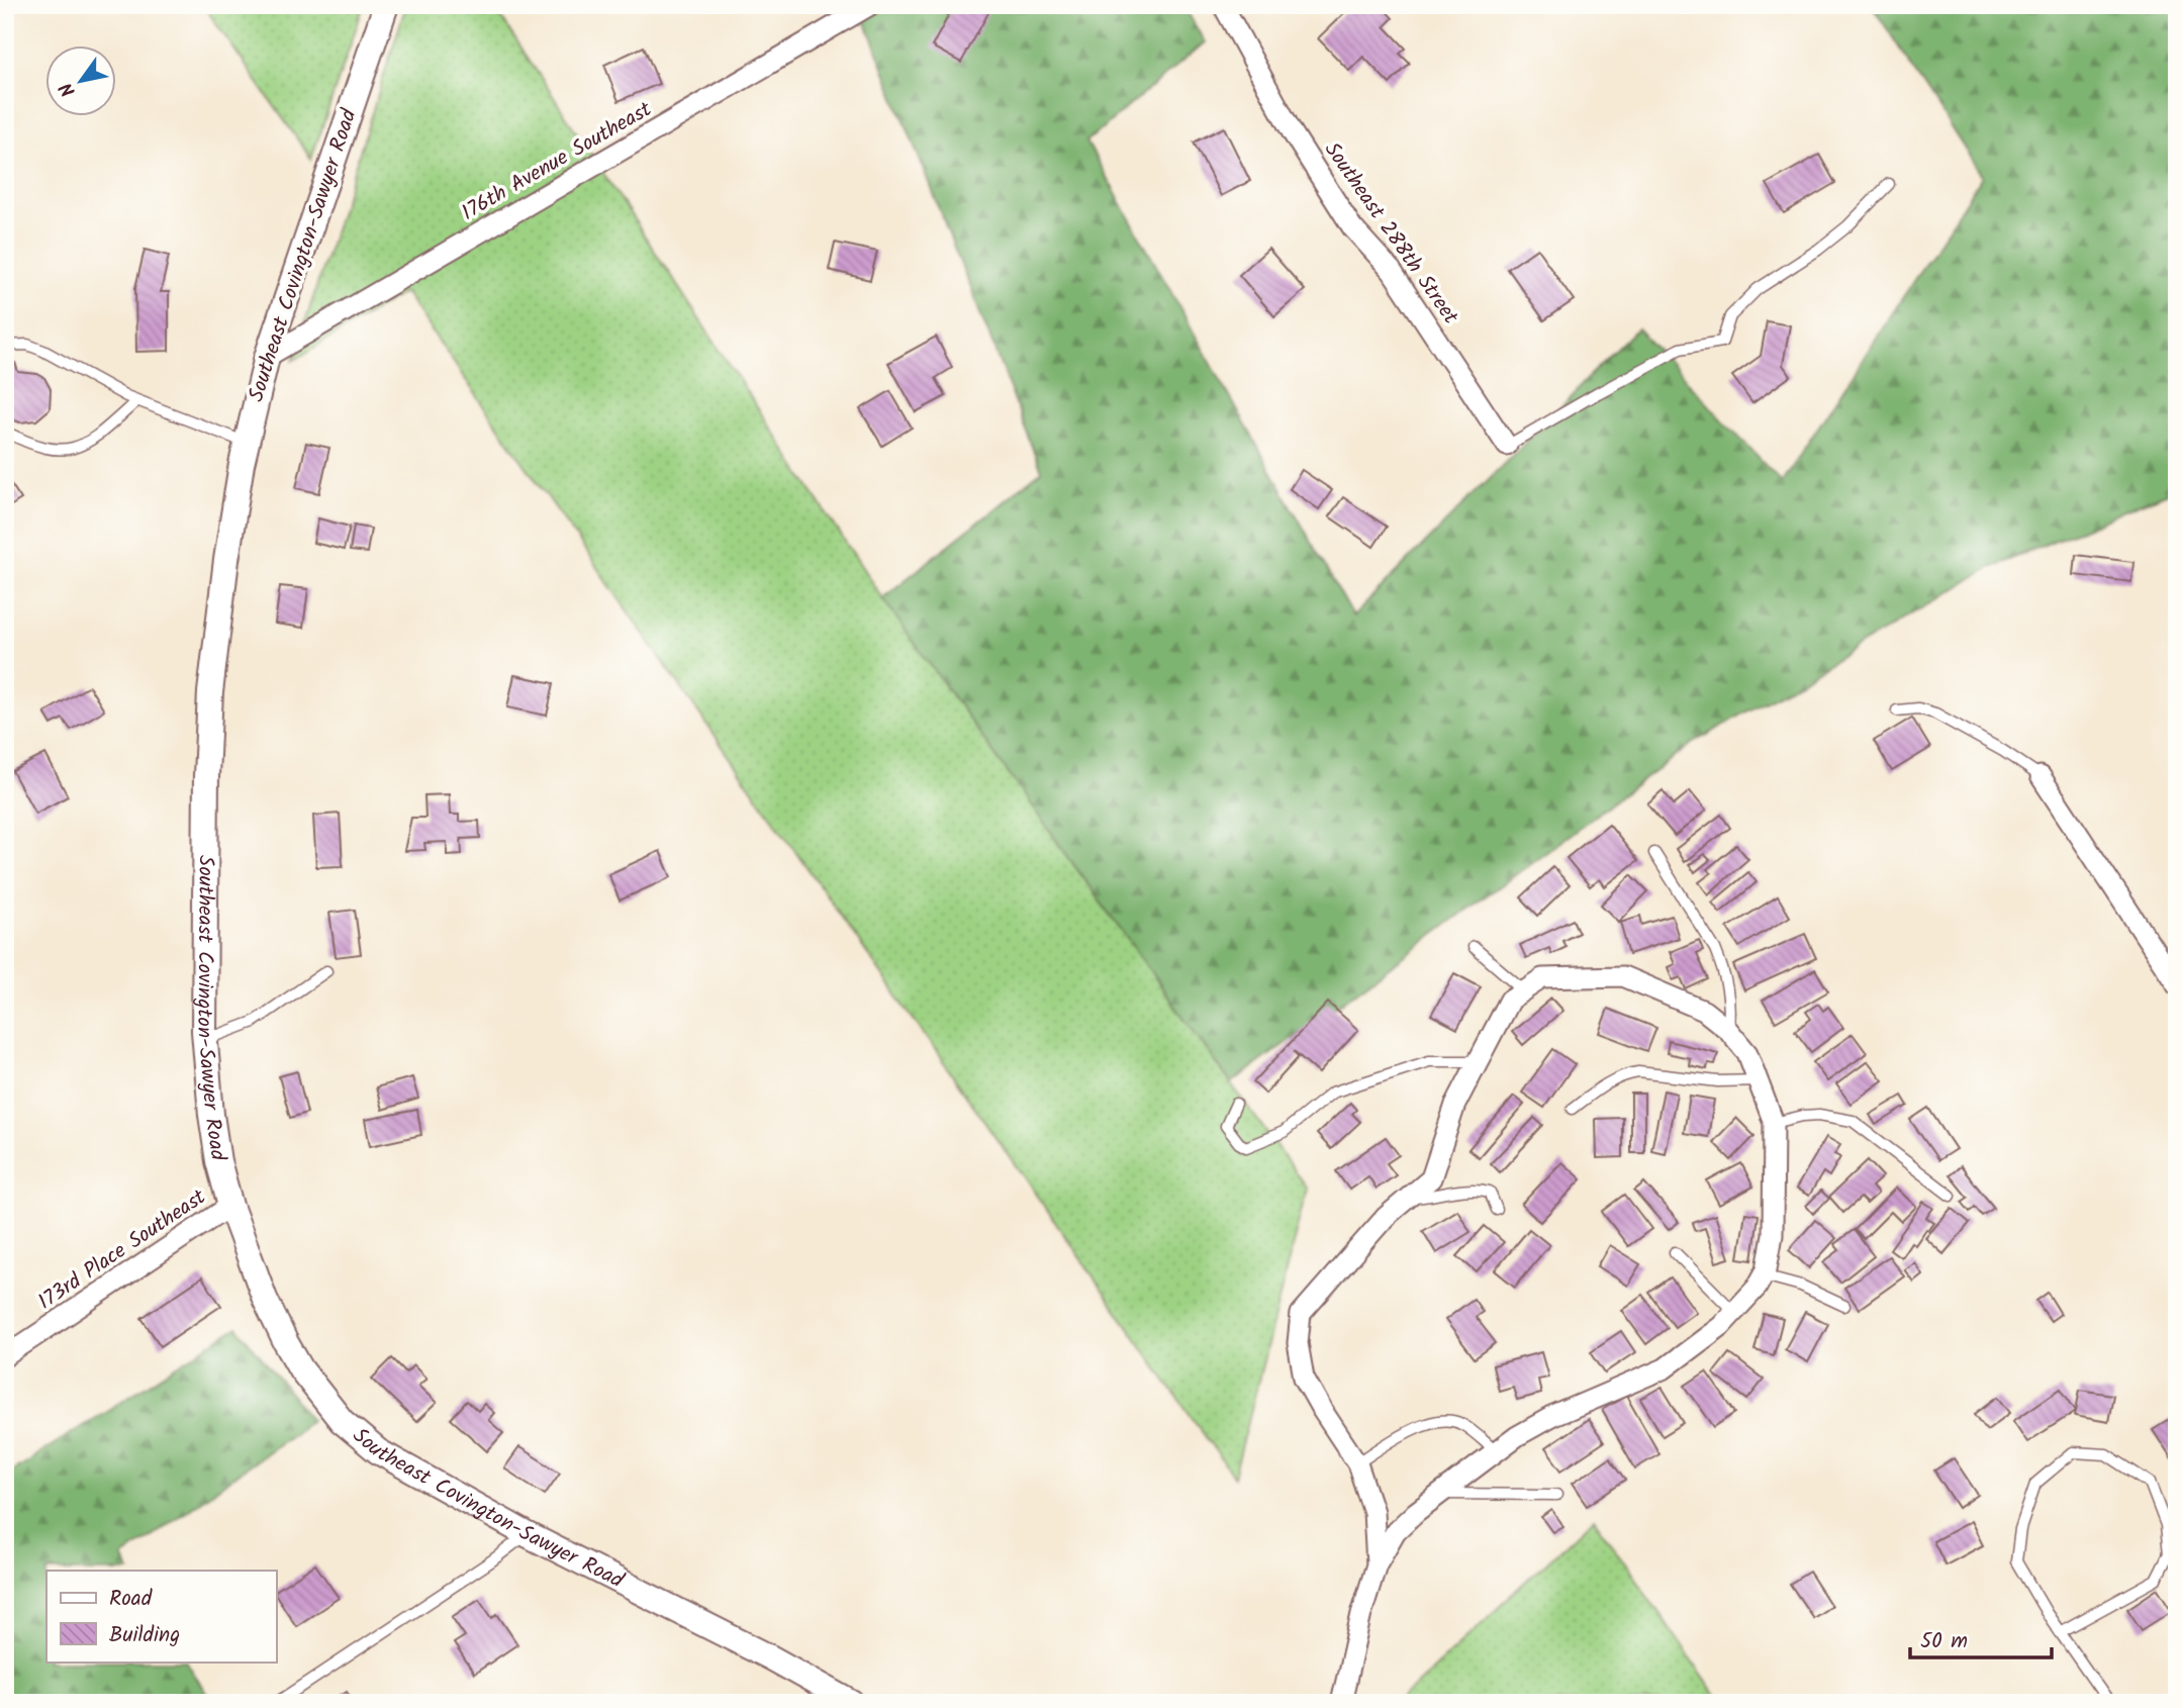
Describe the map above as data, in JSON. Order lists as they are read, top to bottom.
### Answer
{
  "streets": {
    "street": [
      "176th Avenue Southeast",
      "Southeast 288th Street",
      "Southeast Covington-Sawyer Road",
      "173rd Place Southeast"
    ]
  },
  "crossings": [
    ["176th Avenue Southeast", "Southeast Covington-Sawyer Road"],
    ["Southeast Covington-Sawyer Road", "173rd Place Southeast"]
  ],
  "legend": ["Road", "Building"],
  "scale_bar": "50 m",
  "north": "bottom left"
}
